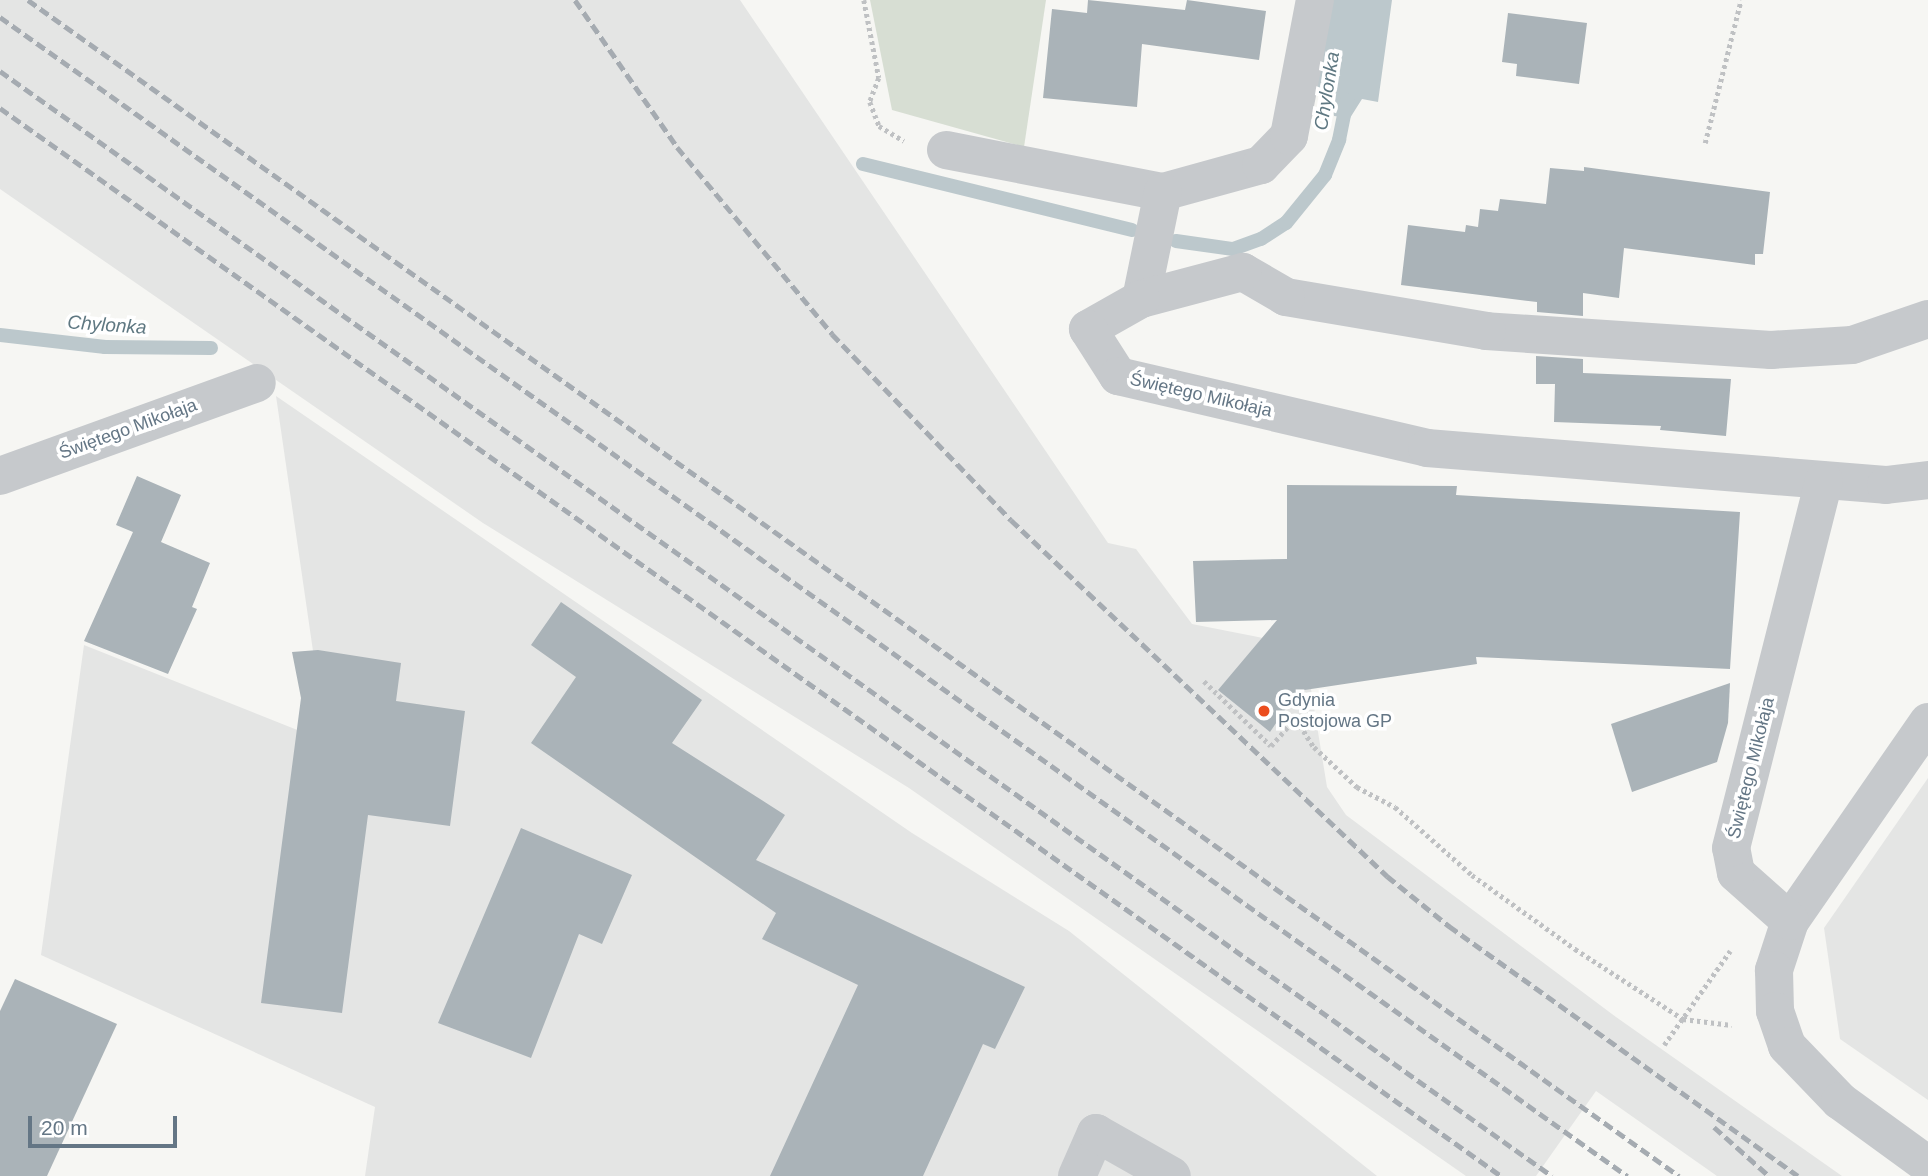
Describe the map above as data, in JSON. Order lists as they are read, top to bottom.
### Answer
{
  "streets": {
    "street": ["Świętego Mikołaja"]
  },
  "water": ["Chylonka"],
  "places": ["Gdynia Postojowa GP"],
  "scale_bar": "20 m"
}
